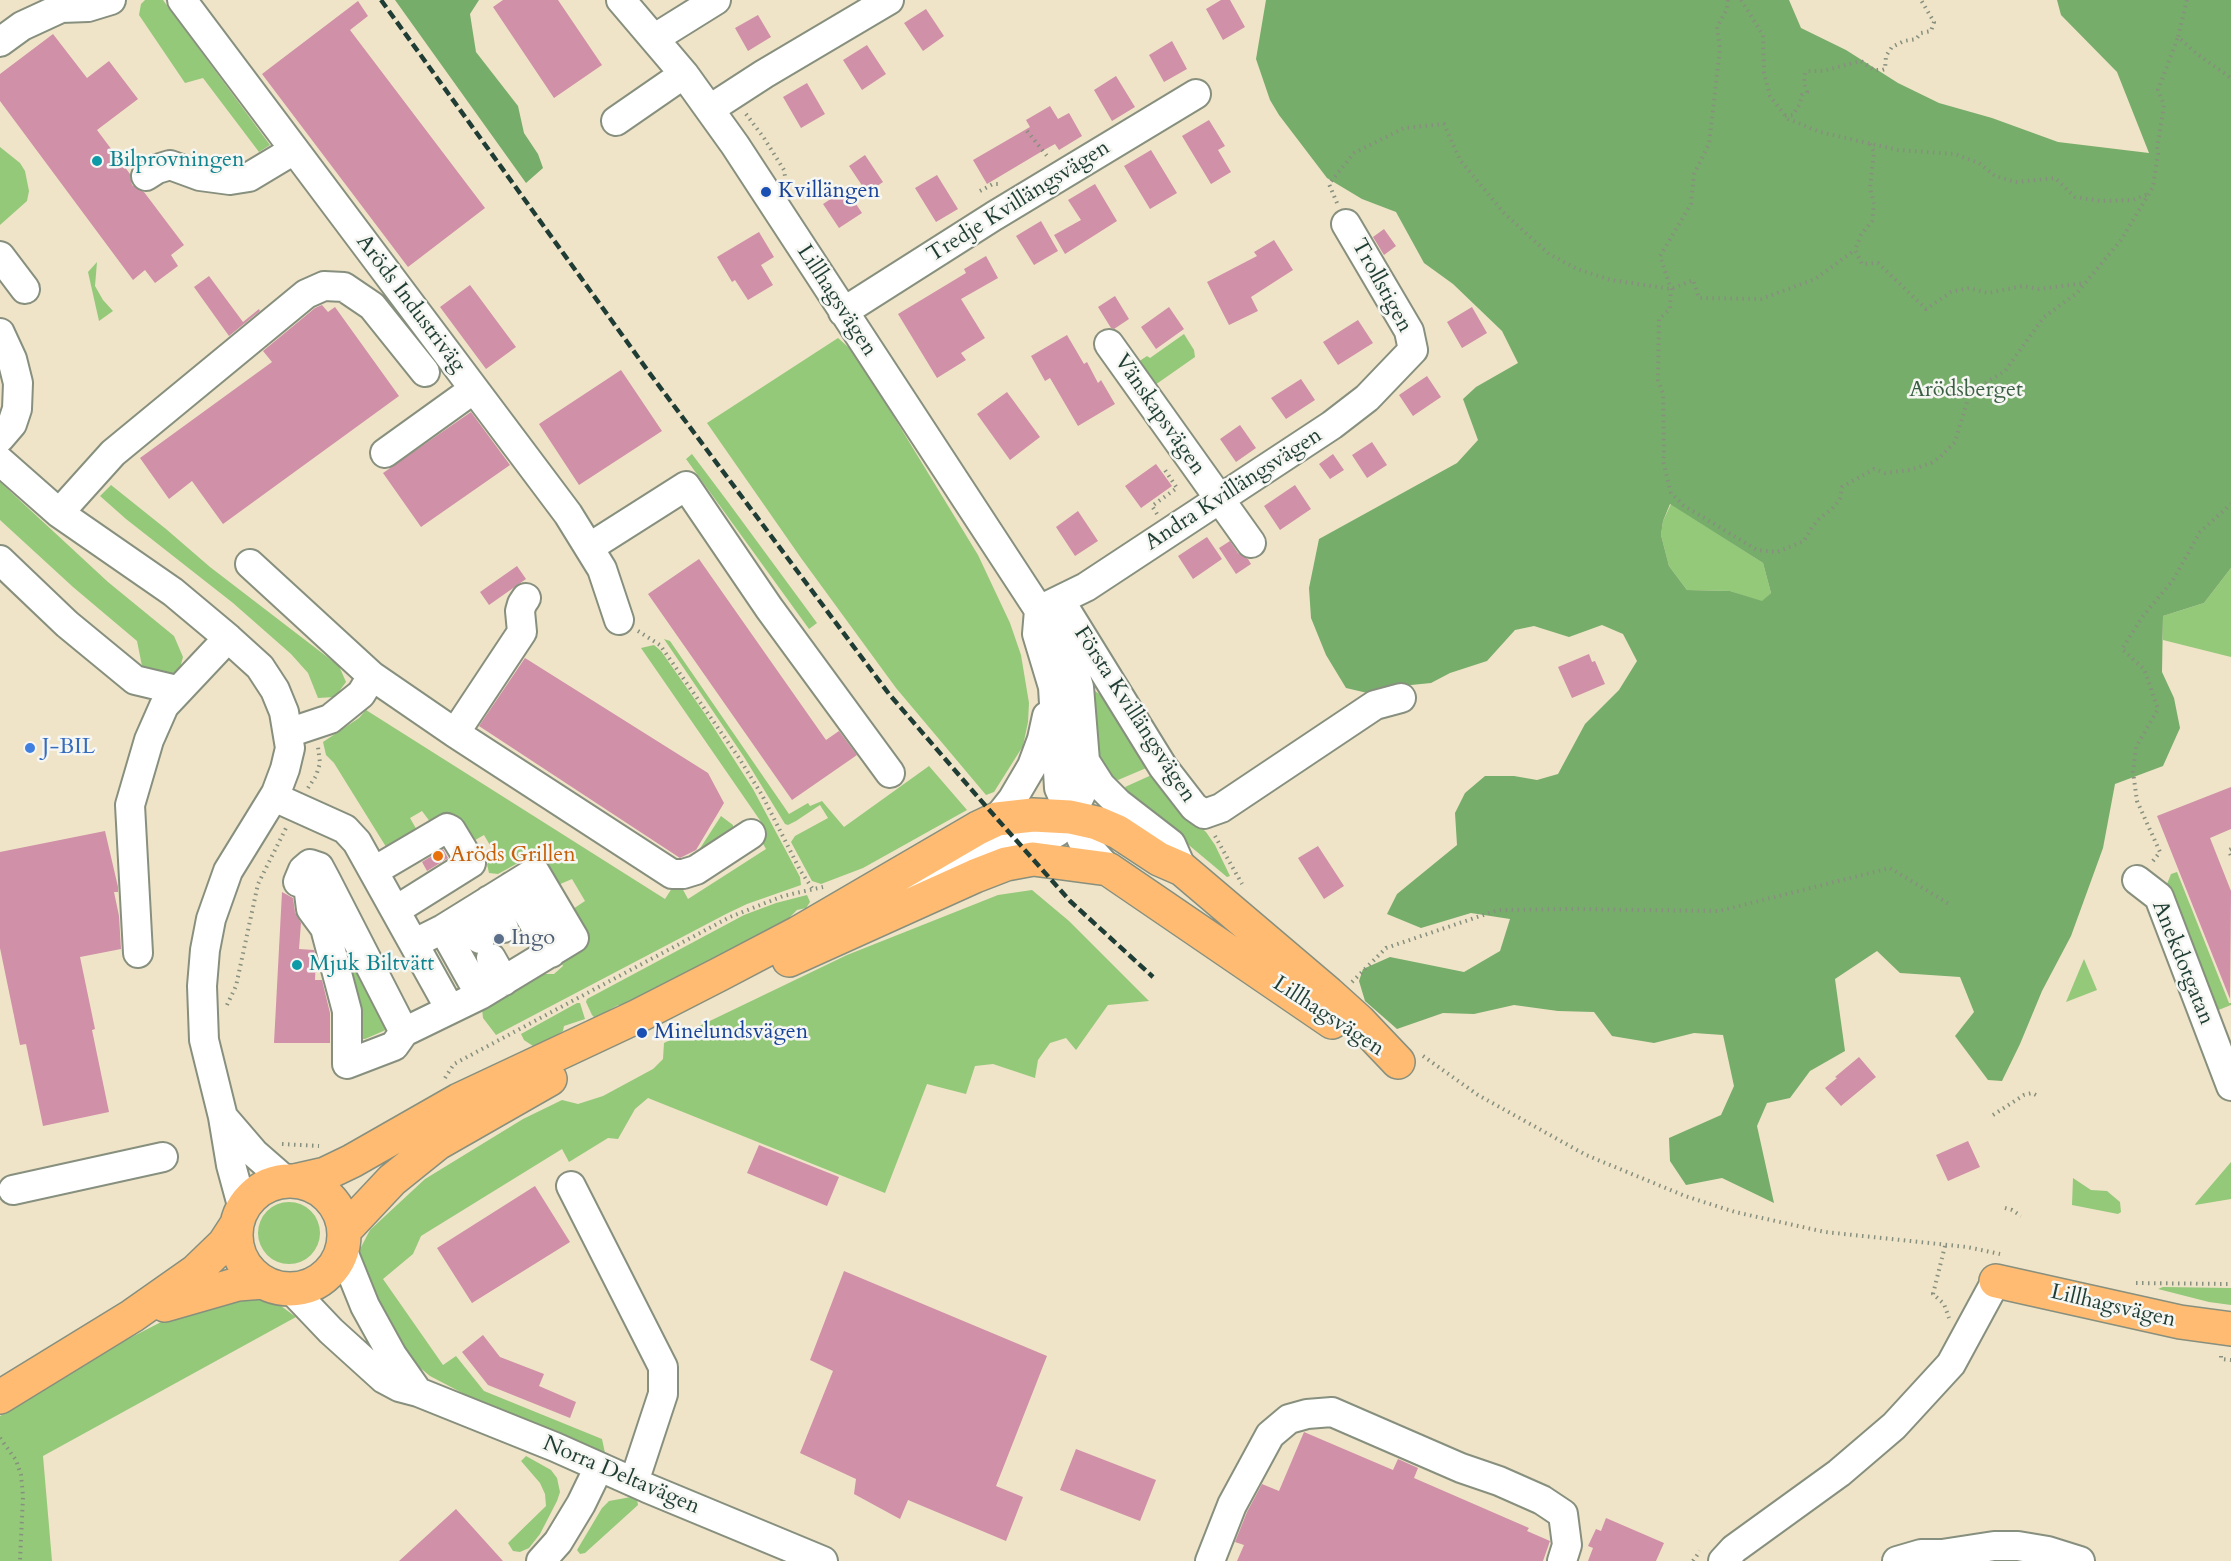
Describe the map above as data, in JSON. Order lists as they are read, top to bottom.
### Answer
{
  "streets": {
    "main road": ["Lillhagsvägen"],
    "street": [
      "Tredje Kvillängsvägen",
      "Trollstigen",
      "Aröds Industriväg",
      "Vänskapsvägen",
      "Andra Kvillängsvägen",
      "Första Kvillängsvägen",
      "Anekdotgatan",
      "Norra Deltavägen"
    ]
  },
  "crossings": [
    ["Tredje Kvillängsvägen", "Lillhagsvägen"],
    ["Trollstigen", "Andra Kvillängsvägen"],
    ["Lillhagsvägen", "Andra Kvillängsvägen"],
    ["Lillhagsvägen", "Första Kvillängsvägen"],
    ["Vänskapsvägen", "Andra Kvillängsvägen"],
    ["Andra Kvillängsvägen", "Första Kvillängsvägen"]
  ],
  "parks": ["Arödsberget"],
  "places": [
    "Bilprovningen",
    "Kvillängen",
    "J-BIL",
    "Aröds Grillen",
    "Ingo",
    "Mjuk Biltvätt",
    "Minelundsvägen"
  ]
}
